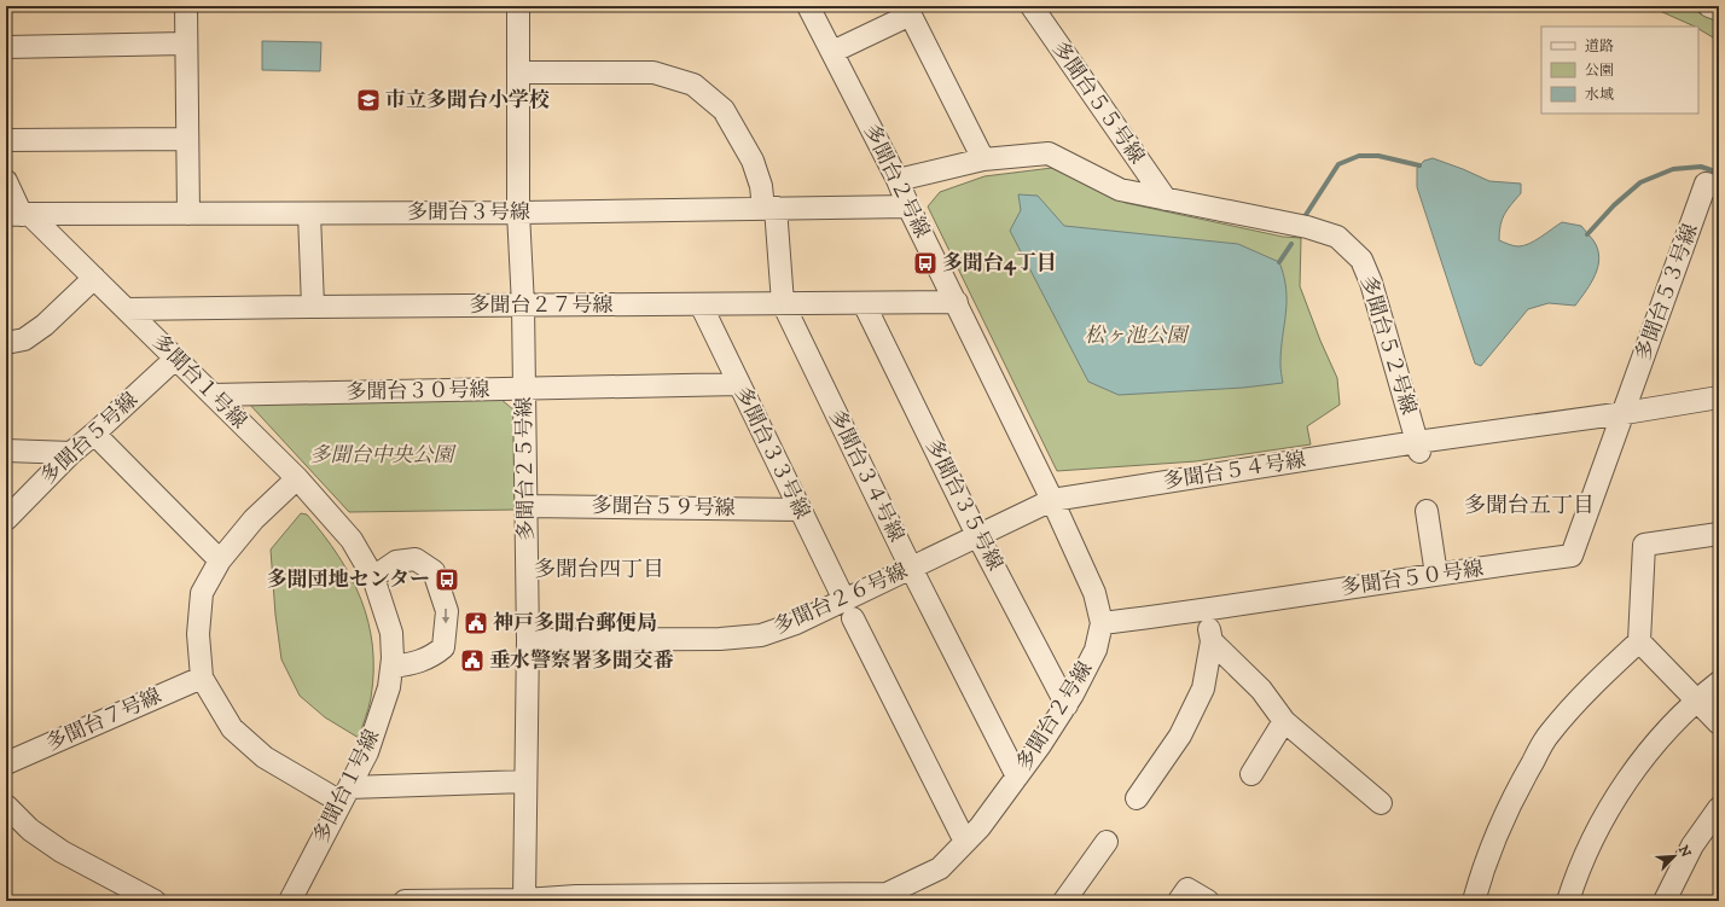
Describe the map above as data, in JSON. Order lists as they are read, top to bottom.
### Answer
{
  "streets": {
    "street": [
      "多聞台５５号線",
      "多聞台２号線",
      "多聞台３号線",
      "多聞台５３号線",
      "多聞台２７号線",
      "多聞台５２号線",
      "多聞台１号線",
      "多聞台３０号線",
      "多聞台５号線",
      "多聞台３３号線",
      "多聞台２５号線",
      "多聞台５４号線",
      "多聞台３４号線",
      "多聞台３５号線",
      "多聞台５９号線",
      "多聞台５０号線",
      "多聞台２６号線",
      "多聞台７号線"
    ]
  },
  "crossings": [
    ["多聞台５５号線", "多聞台５２号線"],
    ["多聞台２号線", "多聞台３号線"],
    ["多聞台２号線", "多聞台２７号線"],
    ["多聞台２号線", "多聞台５２号線"],
    ["多聞台２号線", "多聞台３３号線"],
    ["多聞台２号線", "多聞台２５号線"],
    ["多聞台２号線", "多聞台５４号線"],
    ["多聞台２号線", "多聞台３４号線"],
    ["多聞台２号線", "多聞台３５号線"],
    ["多聞台２号線", "多聞台５０号線"],
    ["多聞台２号線", "多聞台２６号線"],
    ["多聞台３号線", "多聞台１号線"],
    ["多聞台３号線", "多聞台２５号線"],
    ["多聞台５３号線", "多聞台５２号線"],
    ["多聞台５３号線", "多聞台５０号線"],
    ["多聞台２７号線", "多聞台１号線"],
    ["多聞台２７号線", "多聞台３３号線"],
    ["多聞台２７号線", "多聞台２５号線"],
    ["多聞台２７号線", "多聞台３４号線"],
    ["多聞台２７号線", "多聞台３５号線"],
    ["多聞台５２号線", "多聞台５４号線"],
    ["多聞台５２号線", "多聞台５０号線"],
    ["多聞台１号線", "多聞台３０号線"],
    ["多聞台１号線", "多聞台５号線"],
    ["多聞台３０号線", "多聞台３３号線"],
    ["多聞台３０号線", "多聞台２５号線"],
    ["多聞台３３号線", "多聞台５９号線"],
    ["多聞台３３号線", "多聞台２６号線"],
    ["多聞台２５号線", "多聞台５９号線"],
    ["多聞台２５号線", "多聞台２６号線"],
    ["多聞台５４号線", "多聞台２６号線"],
    ["多聞台３４号線", "多聞台２６号線"],
    ["多聞台３５号線", "多聞台２６号線"]
  ],
  "districts": ["多聞台五丁目", "多聞台四丁目"],
  "parks": ["松ヶ池公園", "多聞台中央公園"],
  "places": {
    "school or university": ["市立多聞台小学校"],
    "bus stop": ["多聞台4丁目", "多聞団地センター"],
    "public building": ["神戸多聞台郵便局", "垂水警察署多聞交番"]
  },
  "legend": ["道路", "公園", "水域"],
  "north": "top right"
}
